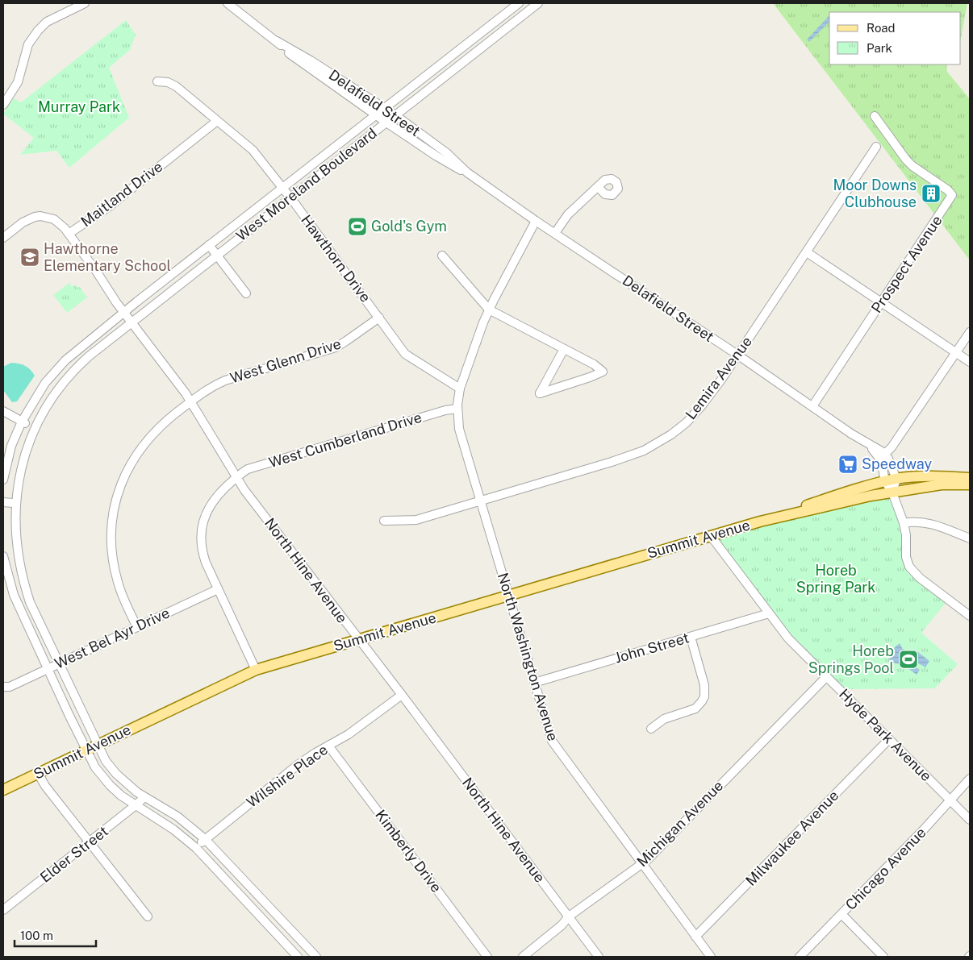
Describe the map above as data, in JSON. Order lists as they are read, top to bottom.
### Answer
{
  "streets": {
    "main road": ["Summit Avenue"],
    "street": [
      "Delafield Street",
      "West Moreland Boulevard",
      "Maitland Drive",
      "Hawthorn Drive",
      "Prospect Avenue",
      "West Glenn Drive",
      "Lemira Avenue",
      "West Cumberland Drive",
      "North Hine Avenue",
      "West Bel Ayr Drive",
      "John Street",
      "North Washington Avenue",
      "Hyde Park Avenue",
      "Wilshire Place",
      "Michigan Avenue",
      "Milwaukee Avenue",
      "Kimberly Drive",
      "Elder Street",
      "Chicago Avenue"
    ]
  },
  "crossings": [
    ["Delafield Street", "West Moreland Boulevard"],
    ["Delafield Street", "Prospect Avenue"],
    ["Delafield Street", "Lemira Avenue"],
    ["Delafield Street", "Summit Avenue"],
    ["Delafield Street", "North Washington Avenue"],
    ["West Moreland Boulevard", "Hawthorn Drive"],
    ["West Moreland Boulevard", "Summit Avenue"],
    ["West Moreland Boulevard", "North Hine Avenue"],
    ["West Moreland Boulevard", "West Bel Ayr Drive"],
    ["West Moreland Boulevard", "Wilshire Place"],
    ["West Moreland Boulevard", "Elder Street"],
    ["Maitland Drive", "Hawthorn Drive"],
    ["Maitland Drive", "North Hine Avenue"],
    ["Hawthorn Drive", "West Glenn Drive"],
    ["Hawthorn Drive", "North Washington Avenue"],
    ["West Glenn Drive", "North Hine Avenue"],
    ["West Glenn Drive", "West Bel Ayr Drive"],
    ["Lemira Avenue", "North Washington Avenue"],
    ["West Cumberland Drive", "Summit Avenue"],
    ["West Cumberland Drive", "North Hine Avenue"],
    ["West Cumberland Drive", "West Bel Ayr Drive"],
    ["West Cumberland Drive", "North Washington Avenue"],
    ["Summit Avenue", "North Hine Avenue"],
    ["Summit Avenue", "North Washington Avenue"],
    ["Summit Avenue", "Hyde Park Avenue"],
    ["North Hine Avenue", "Wilshire Place"],
    ["North Hine Avenue", "Michigan Avenue"],
    ["John Street", "North Washington Avenue"],
    ["John Street", "Hyde Park Avenue"],
    ["North Washington Avenue", "Michigan Avenue"],
    ["North Washington Avenue", "Milwaukee Avenue"],
    ["Hyde Park Avenue", "Michigan Avenue"],
    ["Hyde Park Avenue", "Milwaukee Avenue"],
    ["Hyde Park Avenue", "Chicago Avenue"],
    ["Wilshire Place", "Kimberly Drive"]
  ],
  "parks": ["Murray Park", "Horeb Spring Park"],
  "places": {
    "building": ["Moor Downs Clubhouse"],
    "sports": ["Gold's Gym", "Horeb Springs Pool"],
    "school or university": ["Hawthorne Elementary School"],
    "supermarket": ["Speedway"]
  },
  "legend": ["Road", "Park"],
  "scale_bar": "100 m"
}
